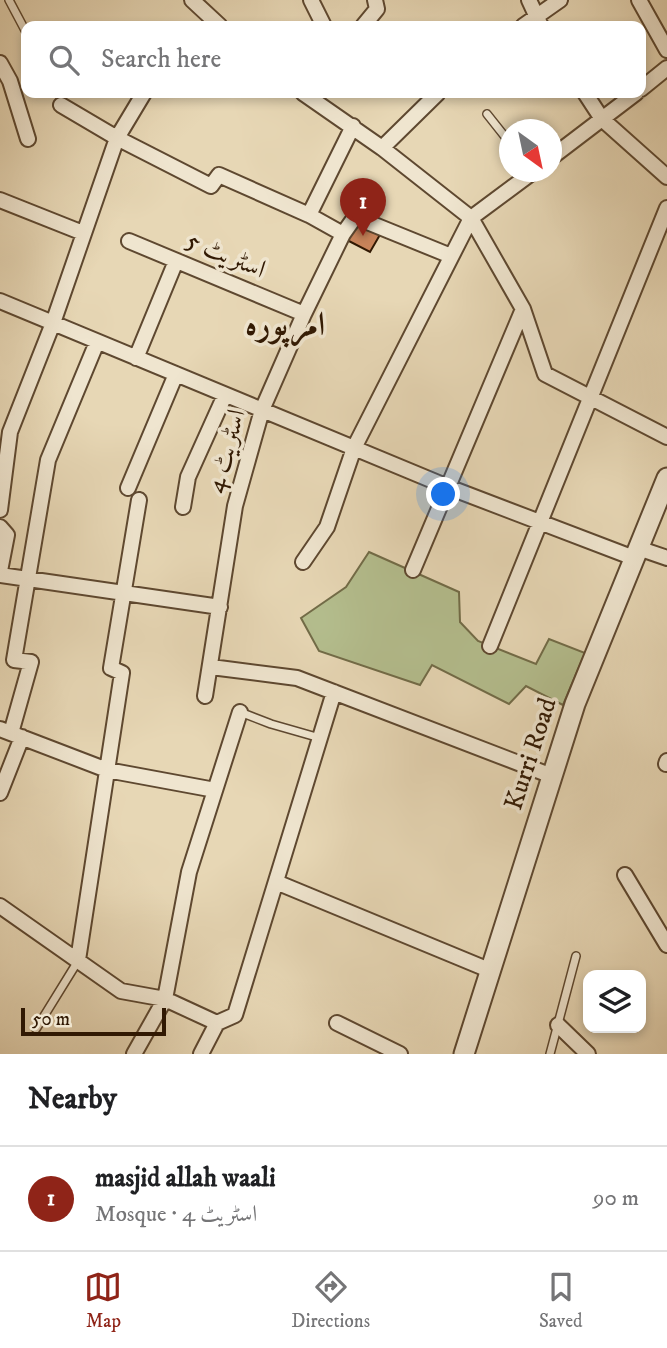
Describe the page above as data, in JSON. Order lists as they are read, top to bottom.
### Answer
{
  "streets": {
    "street": ["اسٹریٹ 5", "اسٹریٹ 4", "Kurri Road"]
  },
  "crossings": [
    ["اسٹریٹ 5", "اسٹریٹ 4"]
  ],
  "districts": ["امرپورہ"],
  "scale_bar": "50 m",
  "north": "bottom right",
  "page": {
    "search": "Search here",
    "pins": "1",
    "scale": "50 m",
    "heading": "Nearby",
    "list": [
      {
        "mark": "1",
        "name": "masjid allah waali",
        "note": "Mosque · اسٹریٹ 4",
        "value": "90 m"
      }
    ],
    "nav": ["Map", "Directions", "Saved"]
  }
}
